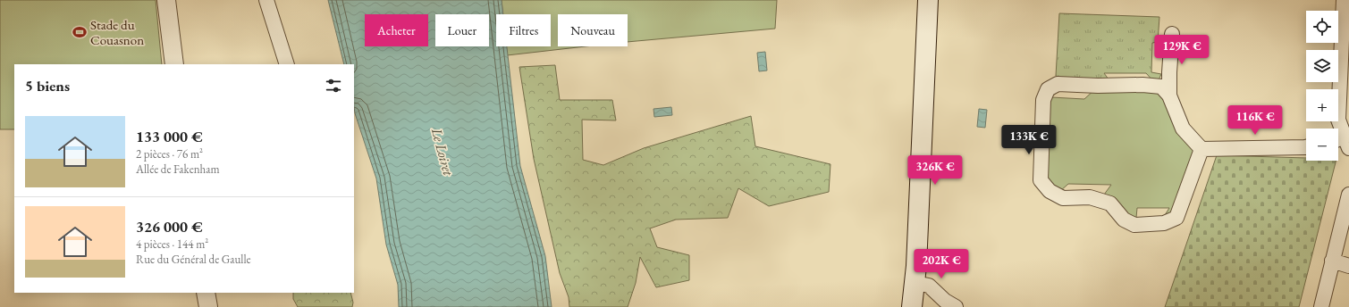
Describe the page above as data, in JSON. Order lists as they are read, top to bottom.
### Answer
{
  "water": ["Le Loiret"],
  "places": {
    "sports": ["Stade du Couasnon"]
  },
  "page": {
    "map_buttons": ["+", "−"],
    "chip": [
      "Acheter",
      "Louer",
      "Filtres",
      "Nouveau"
    ],
    "price": [
      "129K €",
      "116K €",
      "133K €",
      "326K €",
      "202K €"
    ],
    "heading": "5 biens",
    "list": [
      {
        "name": "133 000 €",
        "note": "2 pièces · 76 m² · Allée de Fakenham"
      },
      {
        "name": "326 000 €",
        "note": "4 pièces · 144 m² · Rue du Général de Gaulle"
      }
    ]
  }
}
